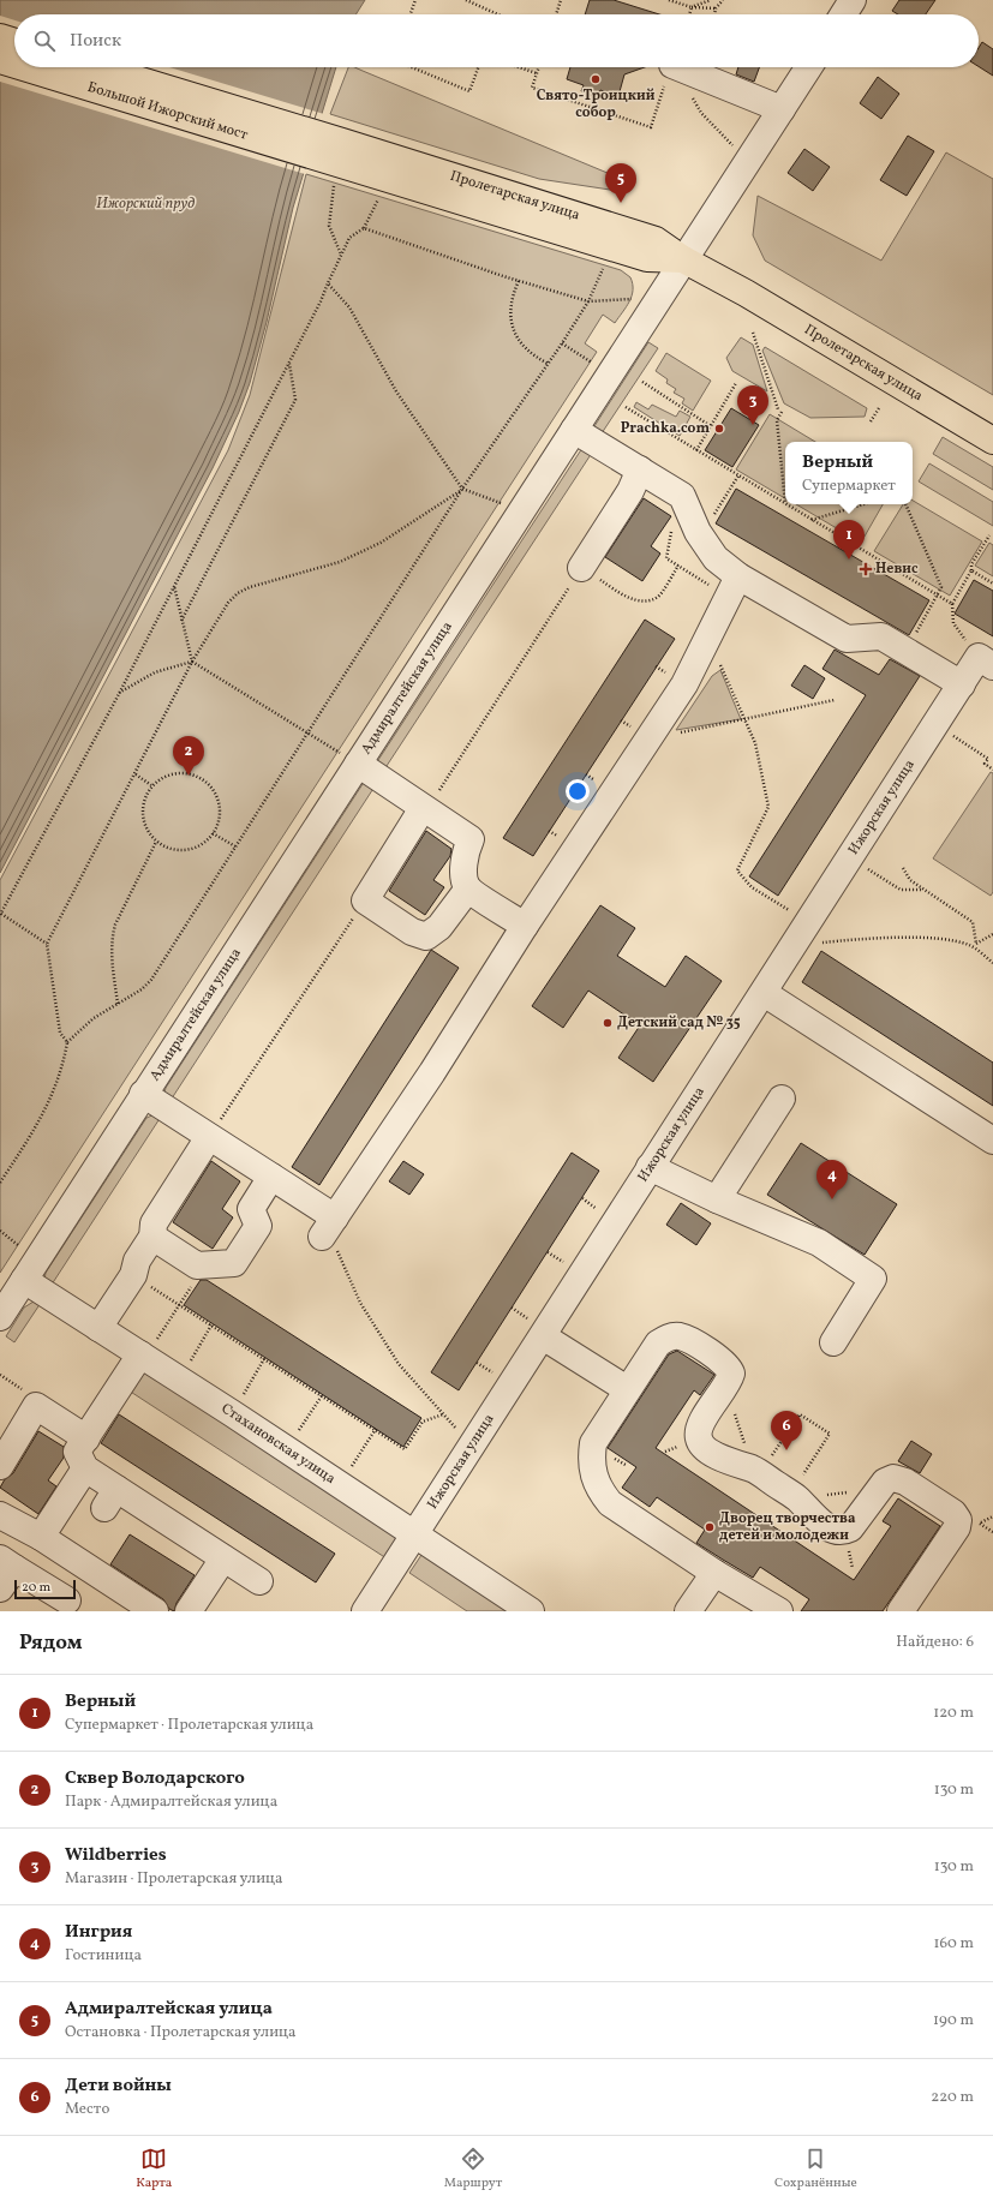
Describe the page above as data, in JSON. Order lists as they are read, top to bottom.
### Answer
{
  "streets": {
    "main road": ["Большой Ижорский мост", "Пролетарская улица"],
    "street": ["Адмиралтейская улица", "Ижорская улица", "Стахановская улица"]
  },
  "crossings": [
    ["Большой Ижорский мост", "Пролетарская улица"],
    ["Пролетарская улица", "Адмиралтейская улица"],
    ["Адмиралтейская улица", "Стахановская улица"],
    ["Ижорская улица", "Стахановская улица"]
  ],
  "water": ["Ижорский пруд"],
  "places": {
    "other": [
      "Свято-Троицкий собор",
      "Prachka.com",
      "Детский сад № 35",
      "Дворец творчества детей и молодежи"
    ],
    "health": ["Невис"]
  },
  "scale_bar": "20 m",
  "page": {
    "search": "Поиск",
    "pins": [
      "5",
      "3",
      "1",
      "2",
      "4",
      "6"
    ],
    "popup": ["Верный", "Супермаркет"],
    "scale": "20 m",
    "heading": ["Рядом", "Найдено: 6"],
    "list": [
      {
        "mark": "1",
        "name": "Верный",
        "note": "Супермаркет · Пролетарская улица",
        "value": "120 m"
      },
      {
        "mark": "2",
        "name": "Сквер Володарского",
        "note": "Парк · Адмиралтейская улица",
        "value": "130 m"
      },
      {
        "mark": "3",
        "name": "Wildberries",
        "note": "Магазин · Пролетарская улица",
        "value": "130 m"
      },
      {
        "mark": "4",
        "name": "Ингрия",
        "note": "Гостиница",
        "value": "160 m"
      },
      {
        "mark": "5",
        "name": "Адмиралтейская улица",
        "note": "Остановка · Пролетарская улица",
        "value": "190 m"
      },
      {
        "mark": "6",
        "name": "Дети войны",
        "note": "Место",
        "value": "220 m"
      }
    ],
    "nav": ["Карта", "Маршрут", "Сохранённые"]
  }
}
